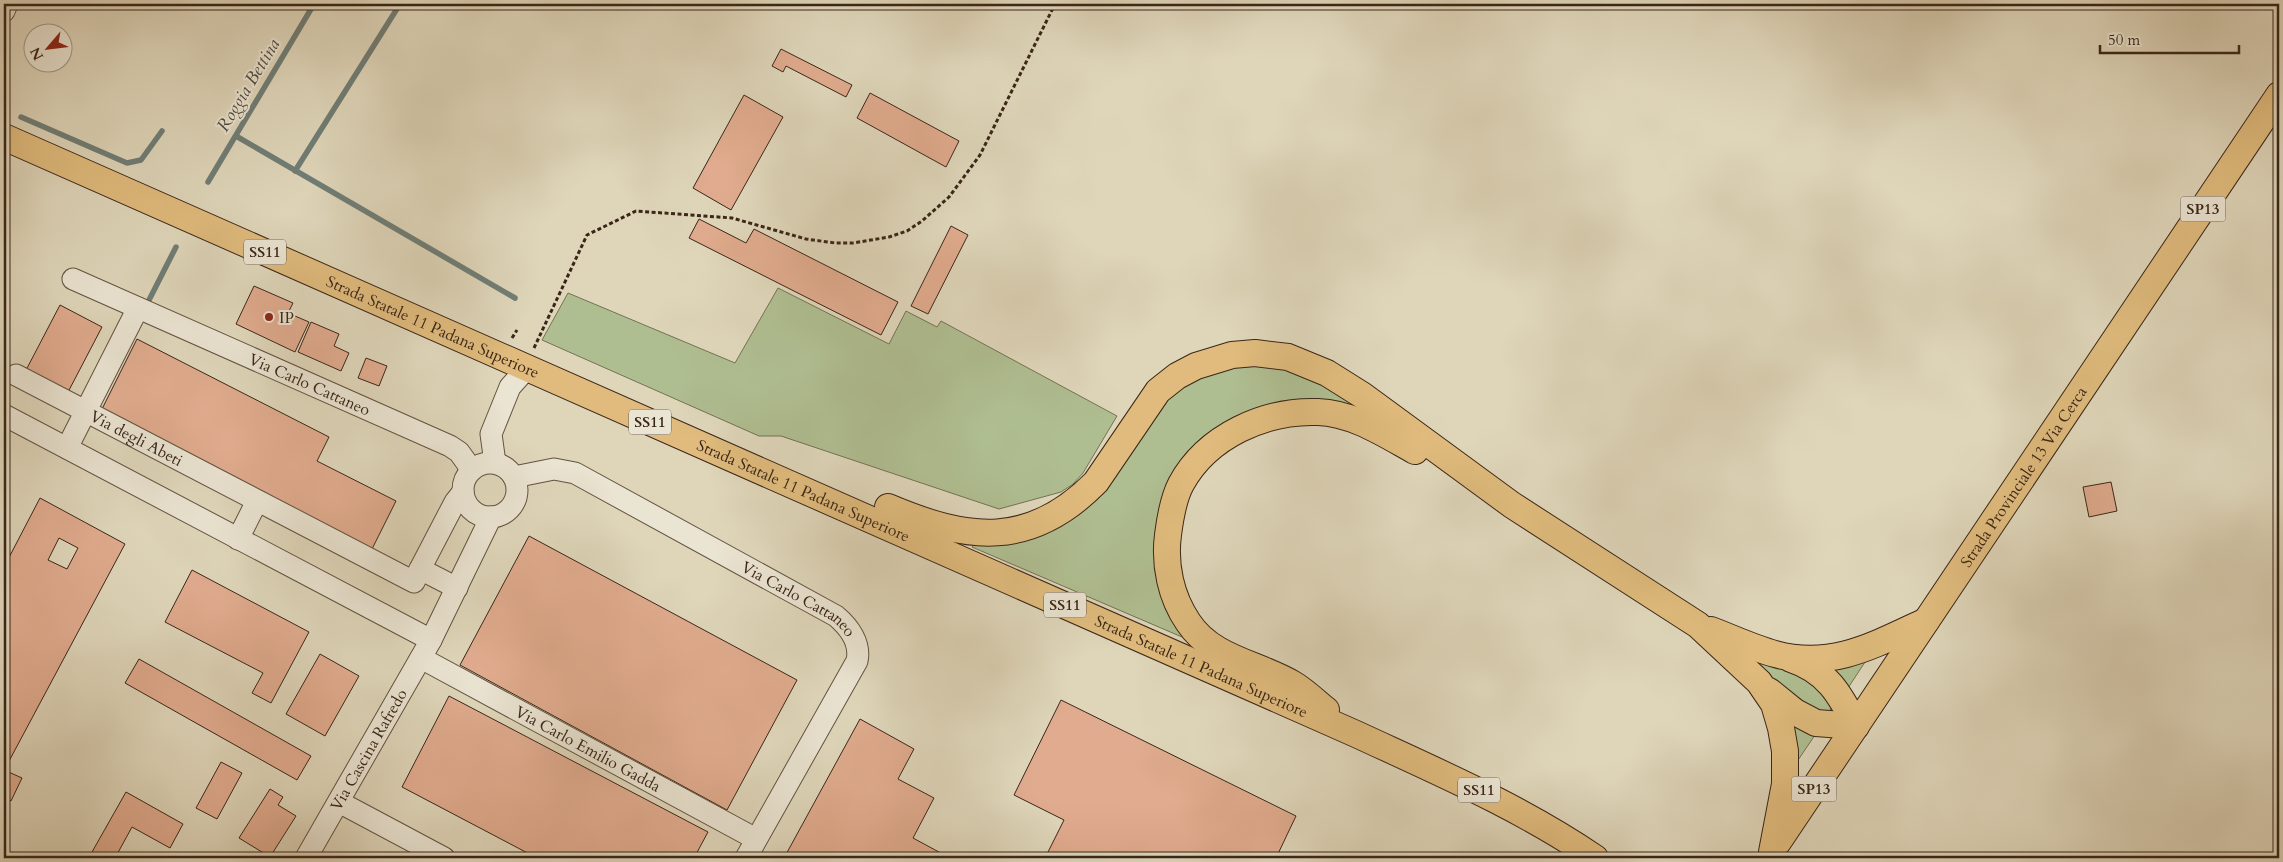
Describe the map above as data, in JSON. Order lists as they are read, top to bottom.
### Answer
{
  "streets": {
    "main road": [
      "SP13",
      "SS11",
      "Strada Statale 11 Padana Superiore",
      "Strada Provinciale 13 Via Cerca"
    ],
    "street": [
      "Via Carlo Cattaneo",
      "Via degli Abeti",
      "Via Cascina Rafredo",
      "Via Carlo Emilio Gadda"
    ]
  },
  "crossings": [
    ["Via Carlo Cattaneo", "Via Cascina Rafredo"],
    ["Via Carlo Cattaneo", "Via Carlo Emilio Gadda"],
    ["Via Cascina Rafredo", "Via Carlo Emilio Gadda"]
  ],
  "water": ["Roggia Bettina"],
  "places": ["IP"],
  "scale_bar": "50 m",
  "north": "bottom left"
}
